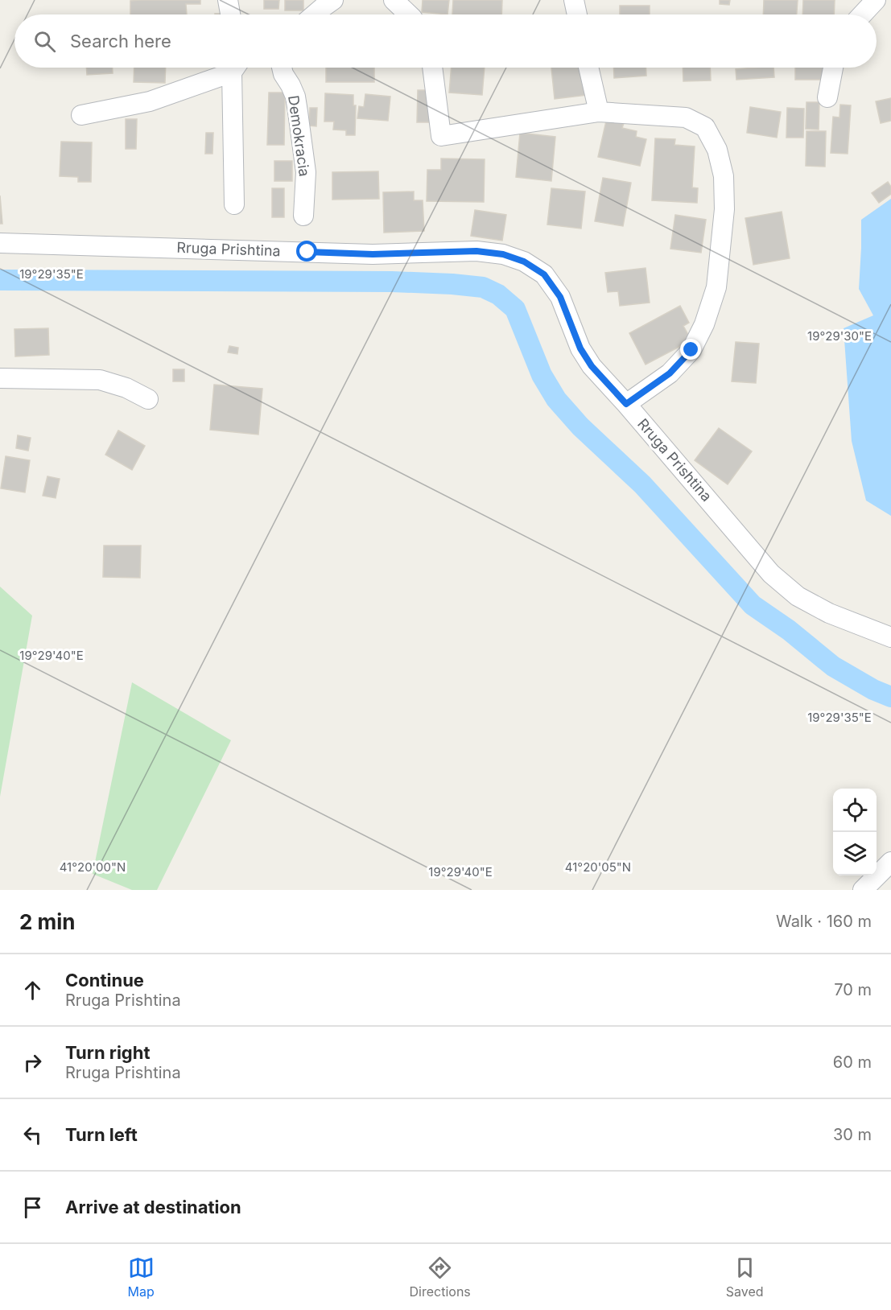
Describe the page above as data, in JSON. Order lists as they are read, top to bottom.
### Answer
{
  "streets": {
    "street": ["Demokracia", "Rruga Prishtina"]
  },
  "page": {
    "search": "Search here",
    "heading": ["2 min", "Walk · 160 m"],
    "list": [
      ["Continue", "Rruga Prishtina", "70 m"],
      ["Turn right", "Rruga Prishtina", "60 m"],
      ["Turn left", "30 m"],
      "Arrive at destination"
    ],
    "nav": ["Map", "Directions", "Saved"]
  },
  "coordinates": [
    "19°29'35\"E",
    "19°29'30\"E",
    "19°29'40\"E",
    "41°20'00\"N",
    "41°20'05\"N"
  ]
}
